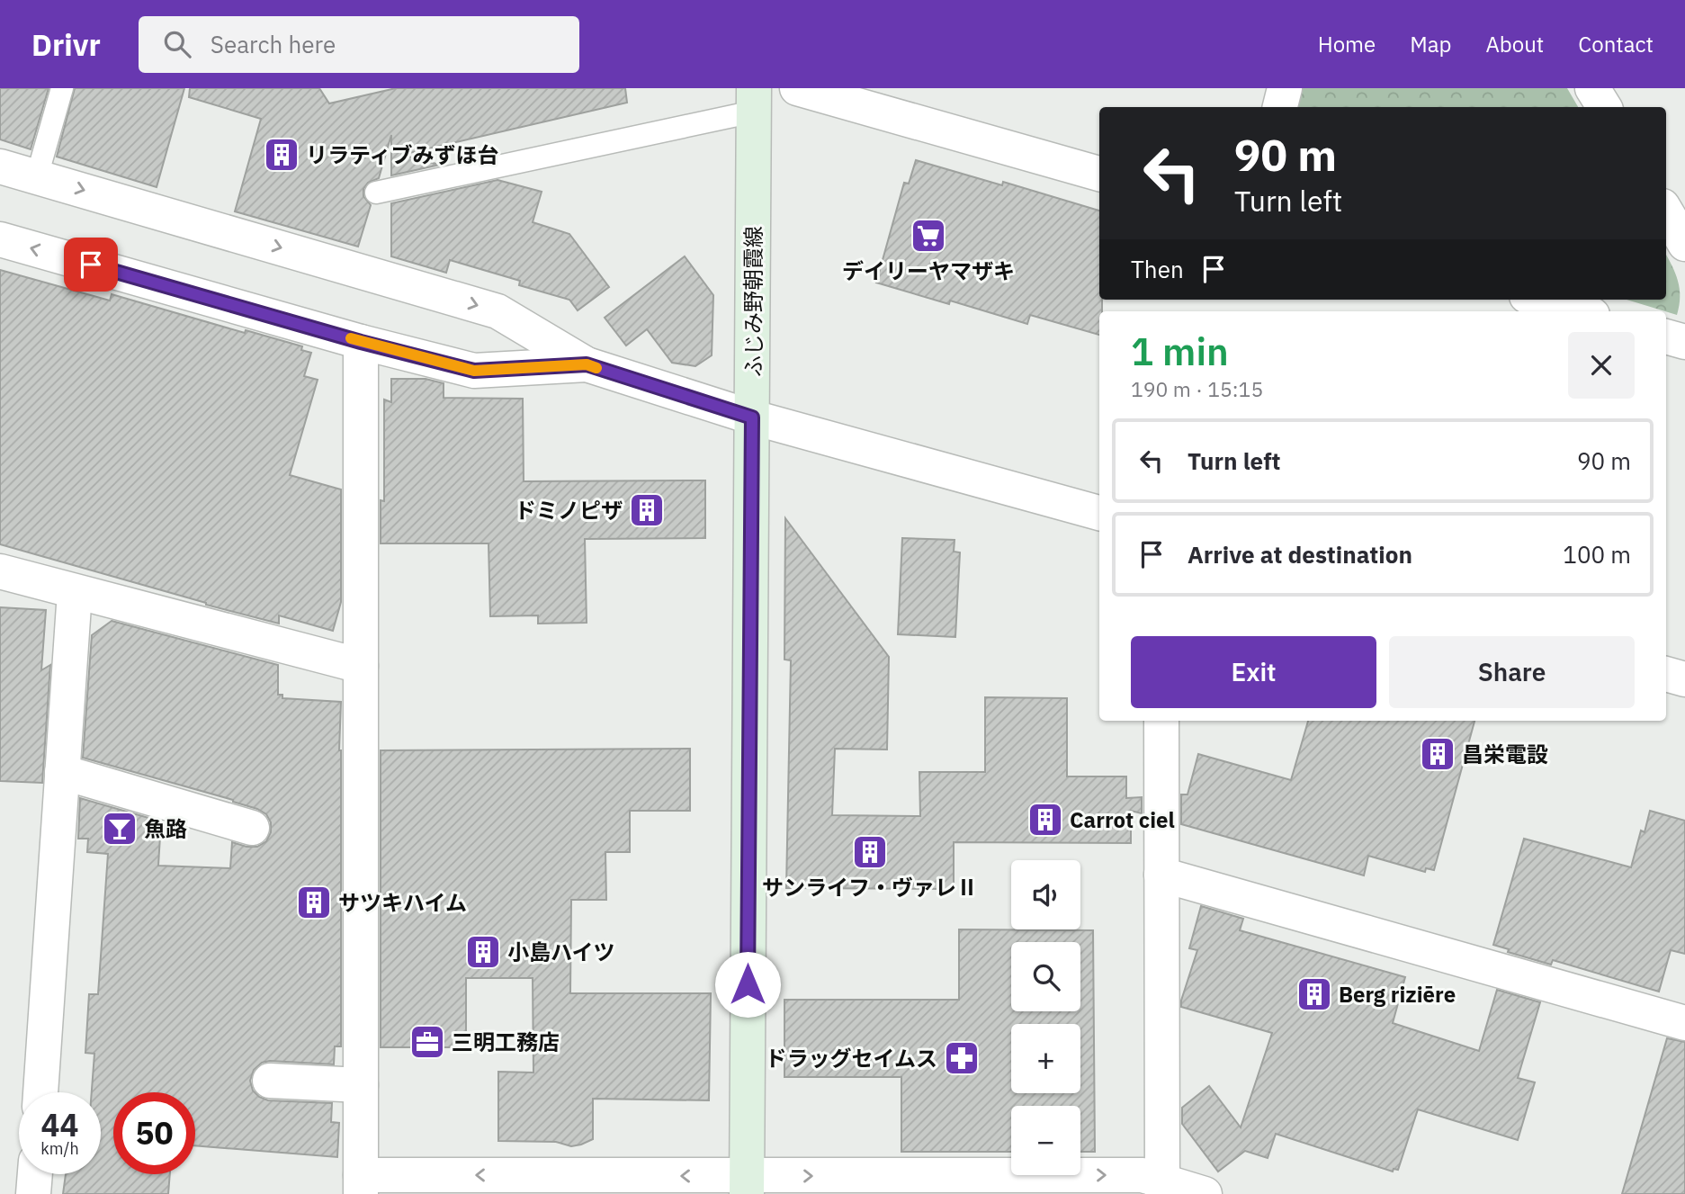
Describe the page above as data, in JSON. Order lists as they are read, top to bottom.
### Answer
{
  "streets": {
    "main road": ["ふじみ野朝霞線"]
  },
  "places": {
    "building": [
      "リラティブみずほ台",
      "ドミノピザ",
      "昌栄電設",
      "Carrot ciel",
      "サンライフ・ヴァレⅡ",
      "サツキハイム",
      "小島ハイツ",
      "Berg riziēre"
    ],
    "supermarket": ["デイリーヤマザキ"],
    "bar": ["魚路"],
    "office": ["三明工務店"],
    "pharmacy": ["ドラッグセイムス"]
  },
  "page": {
    "header": "Drivr",
    "search": "Search here",
    "nav": [
      "Home",
      "Map",
      "About",
      "Contact"
    ],
    "turn": ["90 m", "Turn left"],
    "then": "Then",
    "heading": ["1 min", "190 m · 15:15"],
    "list": [
      {
        "name": "Turn left",
        "value": "90 m"
      },
      {
        "name": "Arrive at destination",
        "value": "100 m"
      }
    ],
    "buttons": ["Exit", "Share"],
    "map_buttons": ["+", "−"],
    "speed": "44 km/h",
    "limit": "50"
  }
}
